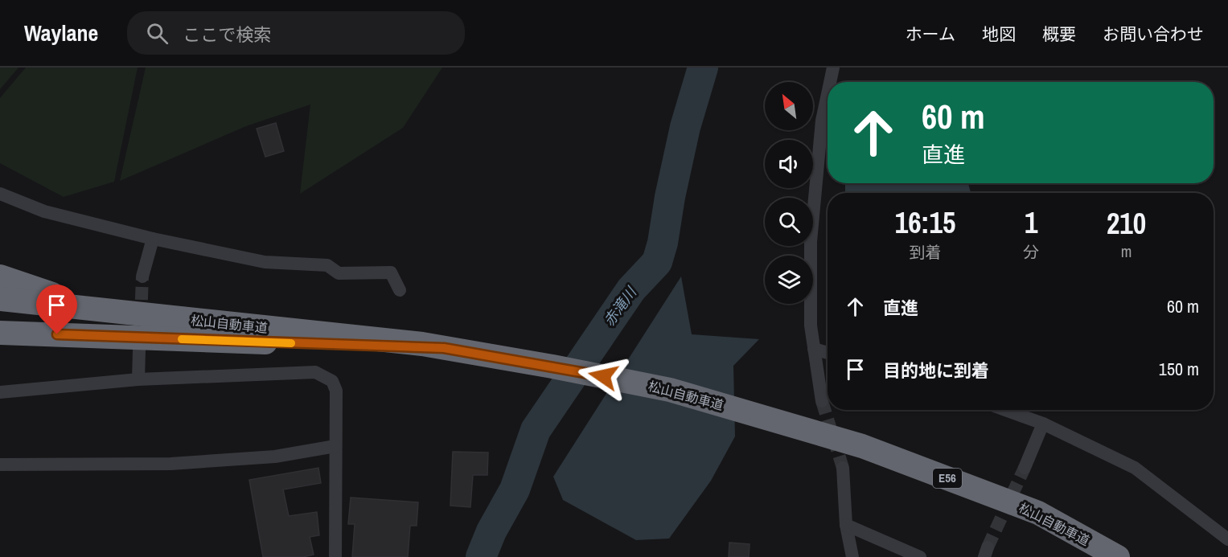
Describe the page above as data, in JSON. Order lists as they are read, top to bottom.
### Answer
{
  "streets": {
    "highway": ["松山自動車道", "E56"]
  },
  "water": ["赤滝川"],
  "north": "top left",
  "page": {
    "header": "Waylane",
    "search": "ここで検索",
    "nav": [
      "ホーム",
      "地図",
      "概要",
      "お問い合わせ"
    ],
    "turn": ["60 m", "直進"],
    "eta": [
      "16:15",
      "到着",
      "1",
      "分",
      "210",
      "m"
    ],
    "list": [
      {
        "name": "直進",
        "value": "60 m"
      },
      {
        "name": "目的地に到着",
        "value": "150 m"
      }
    ]
  }
}
